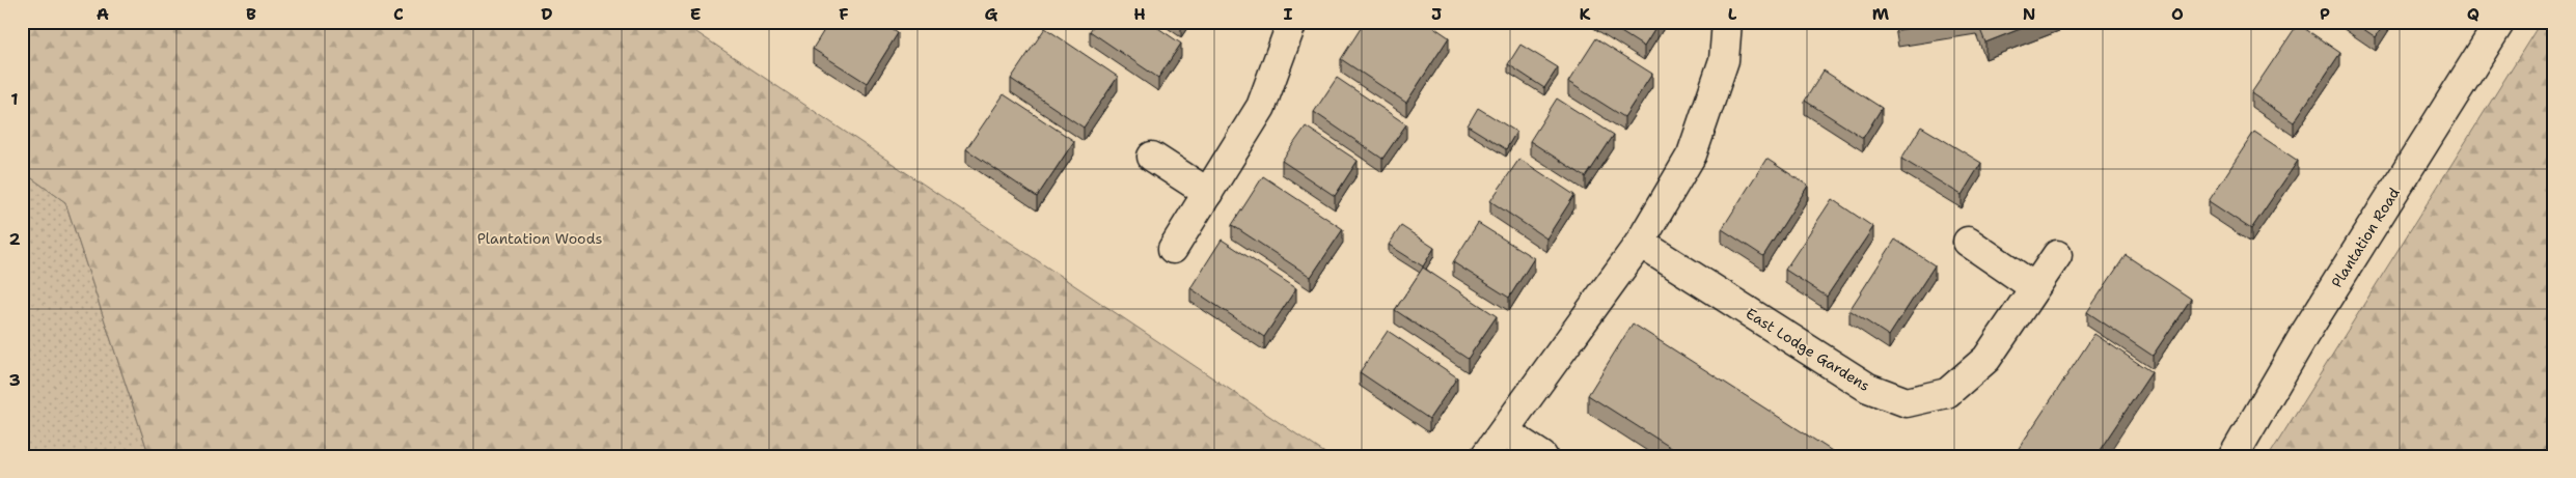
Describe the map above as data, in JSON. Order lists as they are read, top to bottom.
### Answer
{
  "streets": {
    "street": ["Plantation Road", "East Lodge Gardens"]
  },
  "parks": ["Plantation Woods"],
  "grid": {
    "columns": [
      "A",
      "B",
      "C",
      "D",
      "E",
      "F",
      "G",
      "H",
      "I",
      "J",
      "K",
      "L",
      "M",
      "N",
      "O",
      "P",
      "Q"
    ],
    "rows": ["1", "2", "3"]
  }
}
